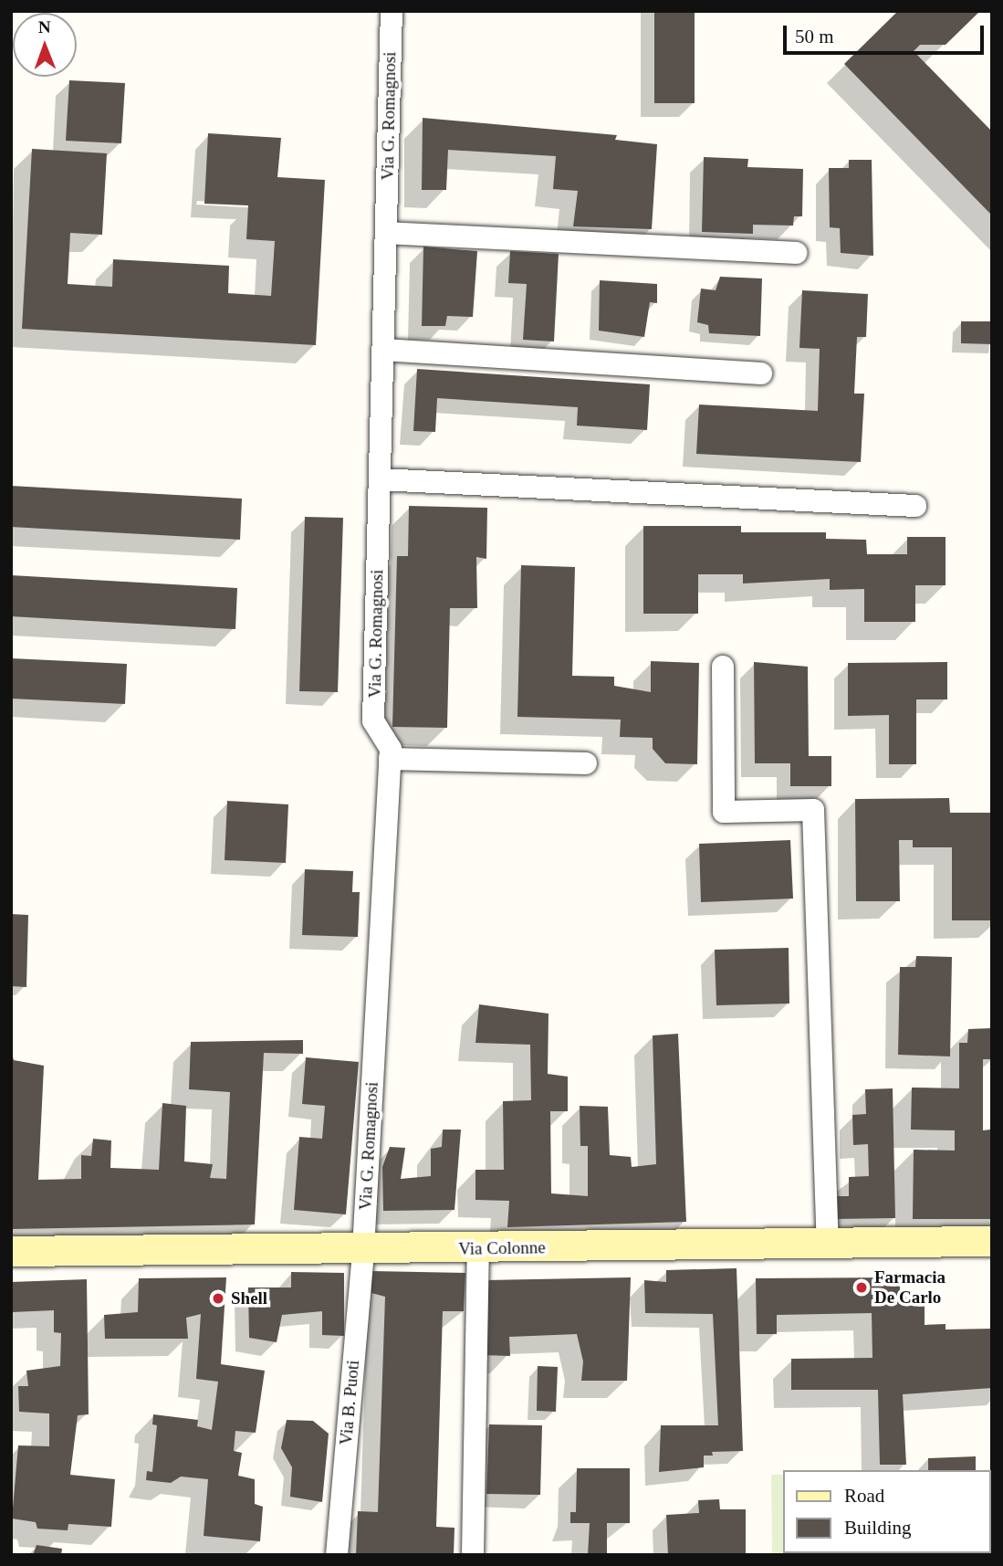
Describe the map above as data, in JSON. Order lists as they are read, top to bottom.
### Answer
{
  "streets": {
    "main road": ["Via Colonne"],
    "street": ["Via G. Romagnosi", "Via B. Puoti"]
  },
  "crossings": [
    ["Via G. Romagnosi", "Via Colonne"],
    ["Via G. Romagnosi", "Via B. Puoti"],
    ["Via Colonne", "Via B. Puoti"]
  ],
  "places": ["Farmacia De Carlo", "Shell"],
  "legend": ["Road", "Building"],
  "scale_bar": "50 m",
  "north": "top"
}
